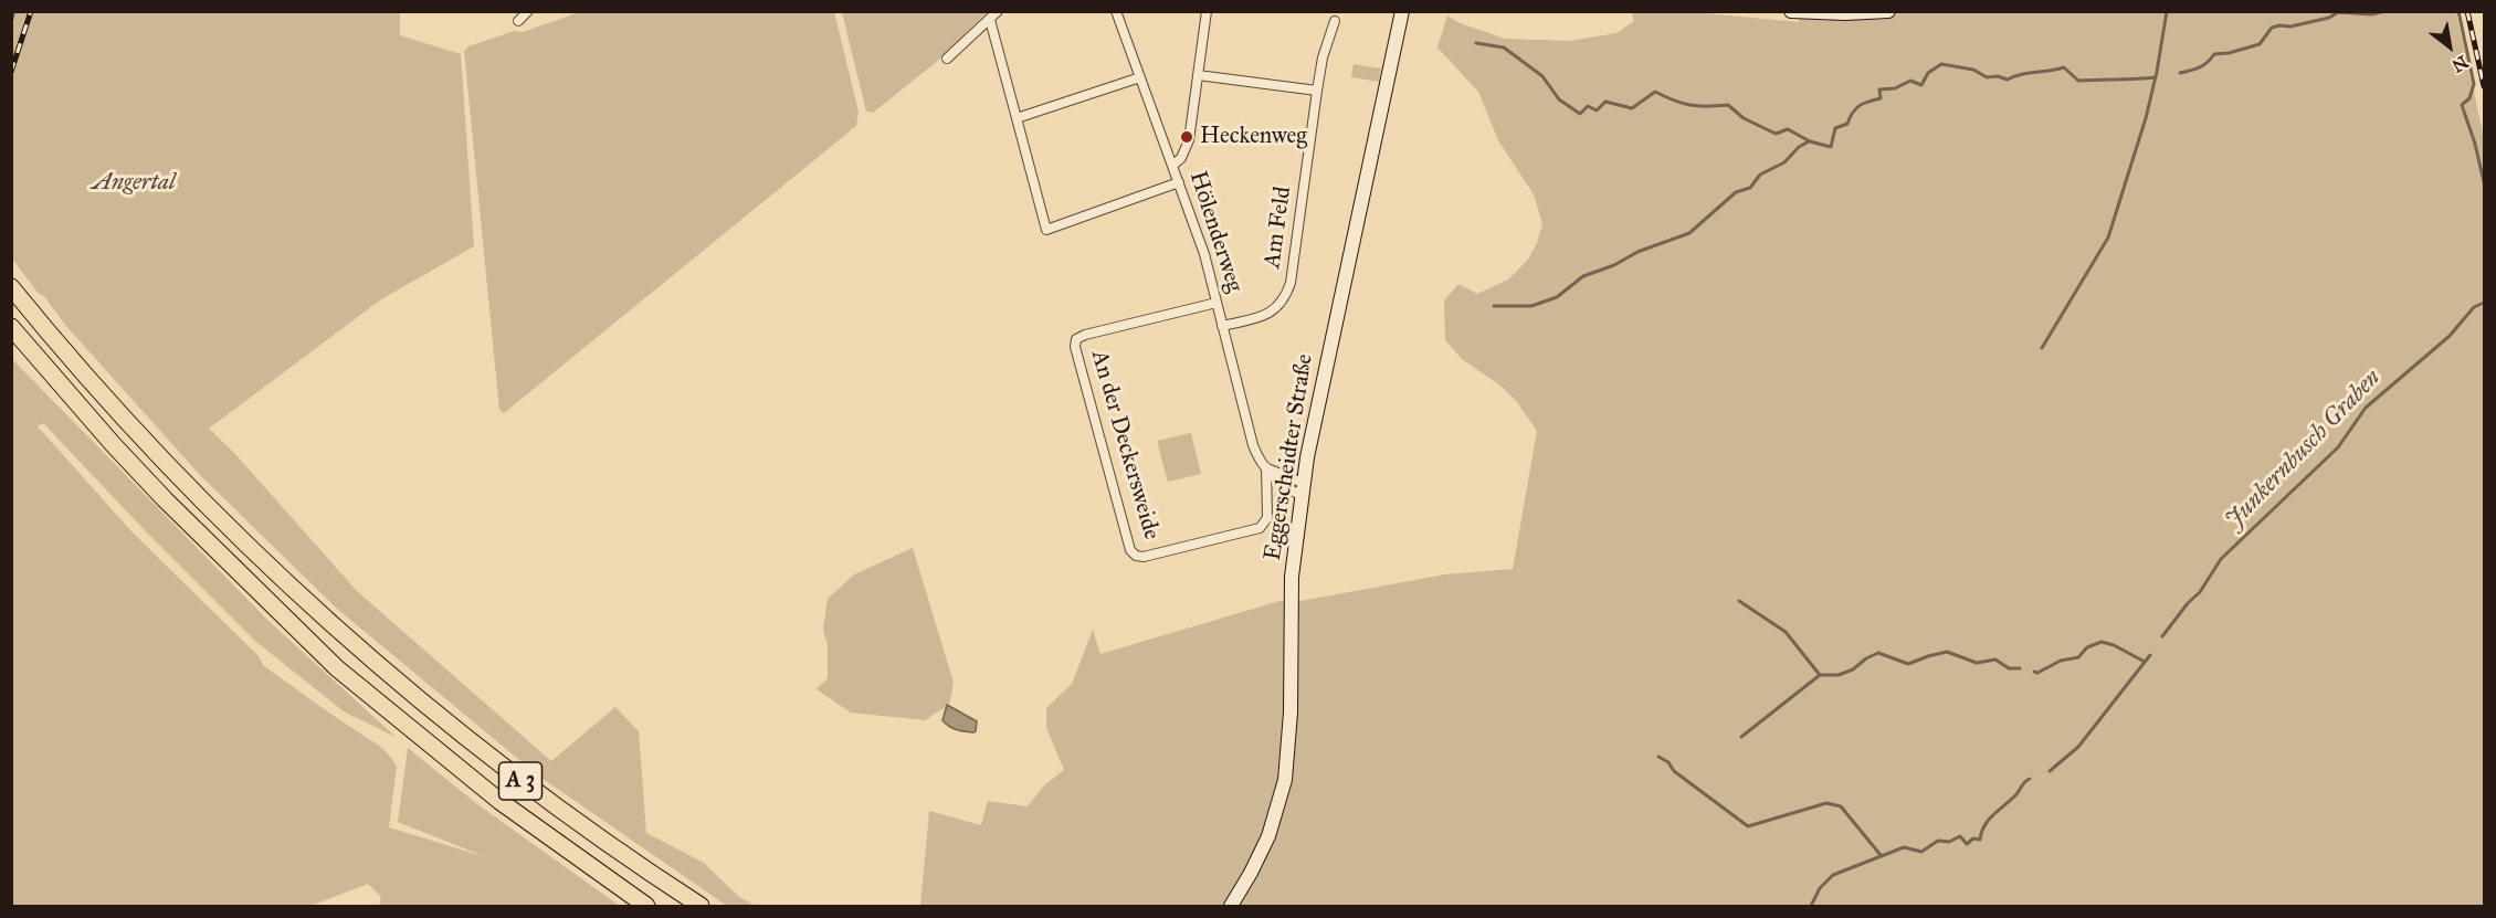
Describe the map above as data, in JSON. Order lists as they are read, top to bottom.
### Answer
{
  "streets": {
    "highway": ["A 3"],
    "street": [
      "Am Feld",
      "Hölenderweg",
      "An der Deckersweide",
      "Eggerscheidter Straße"
    ]
  },
  "crossings": [
    ["Am Feld", "Hölenderweg"],
    ["Hölenderweg", "An der Deckersweide"],
    ["Hölenderweg", "Eggerscheidter Straße"]
  ],
  "water": ["Junkernbusch Graben"],
  "parks": ["Angertal"],
  "places": ["Heckenweg"],
  "north": "bottom right"
}
